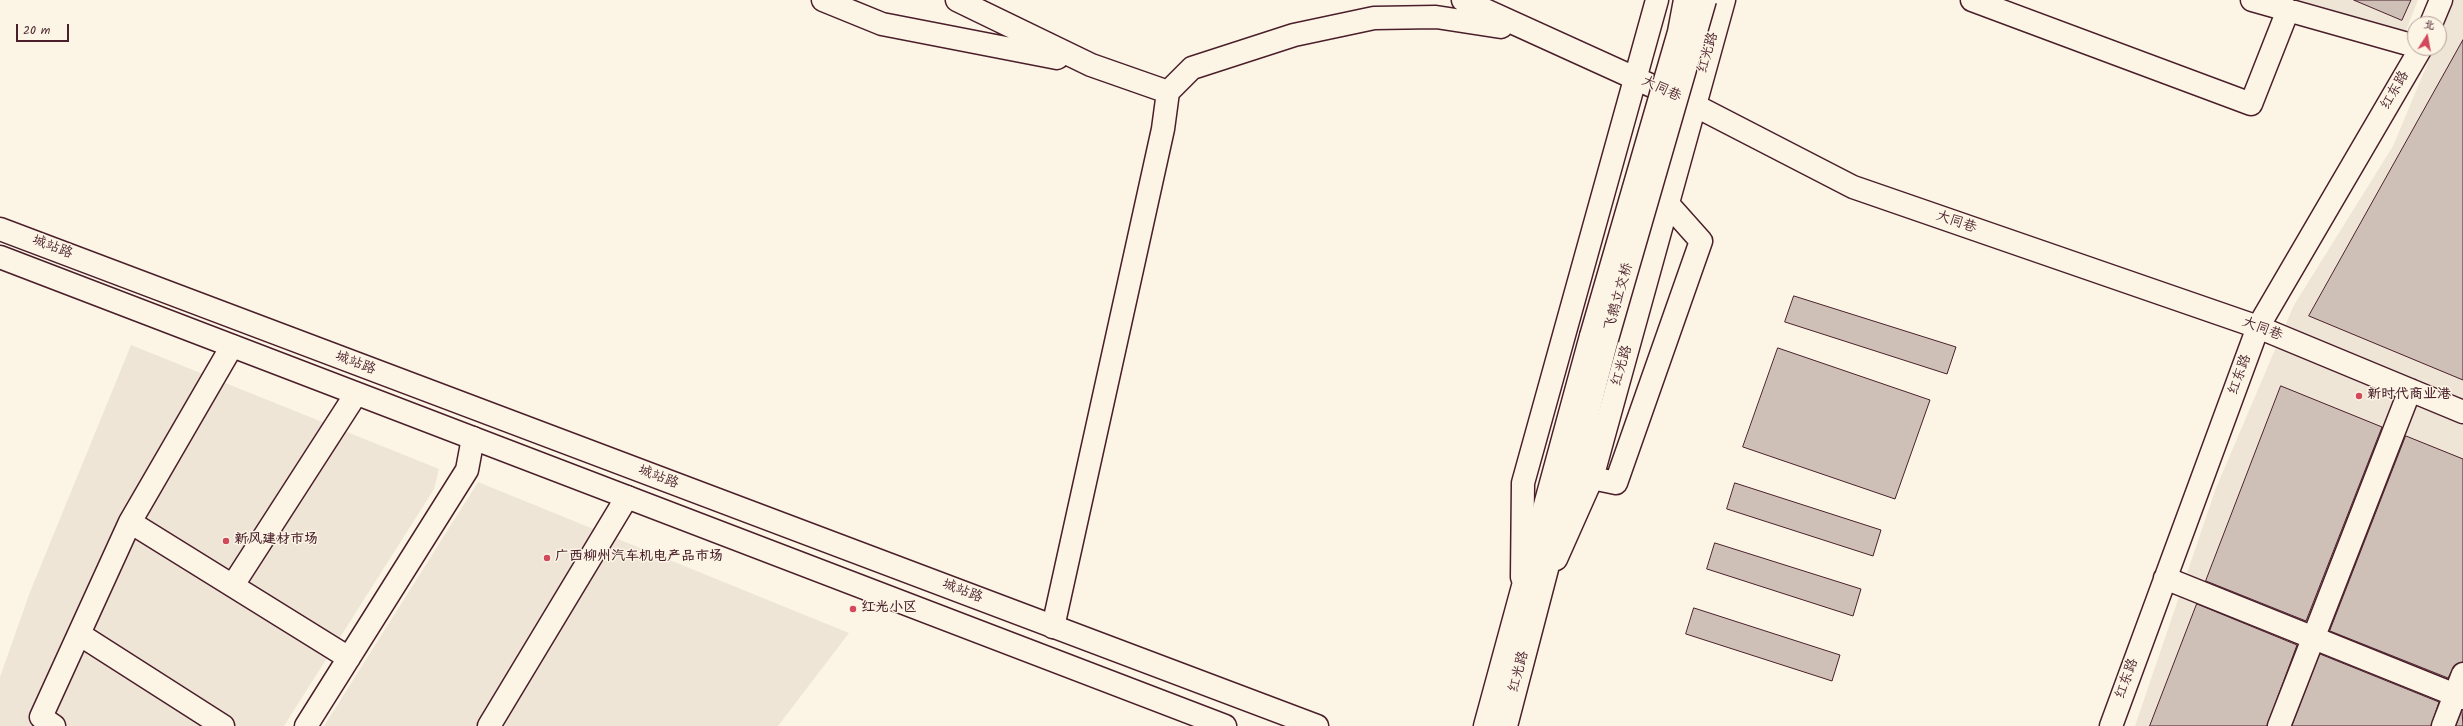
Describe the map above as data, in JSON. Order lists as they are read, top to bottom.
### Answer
{
  "streets": {
    "street": [
      "红光路",
      "大同巷",
      "红东路",
      "城站路",
      "飞鹅立交桥"
    ]
  },
  "crossings": [
    ["红光路", "大同巷"],
    ["红光路", "飞鹅立交桥"],
    ["大同巷", "红东路"]
  ],
  "places": [
    "新时代商业港",
    "新风建材市场",
    "广西柳州汽车机电产品市场",
    "红光小区"
  ],
  "scale_bar": "20 m",
  "north": "top"
}
